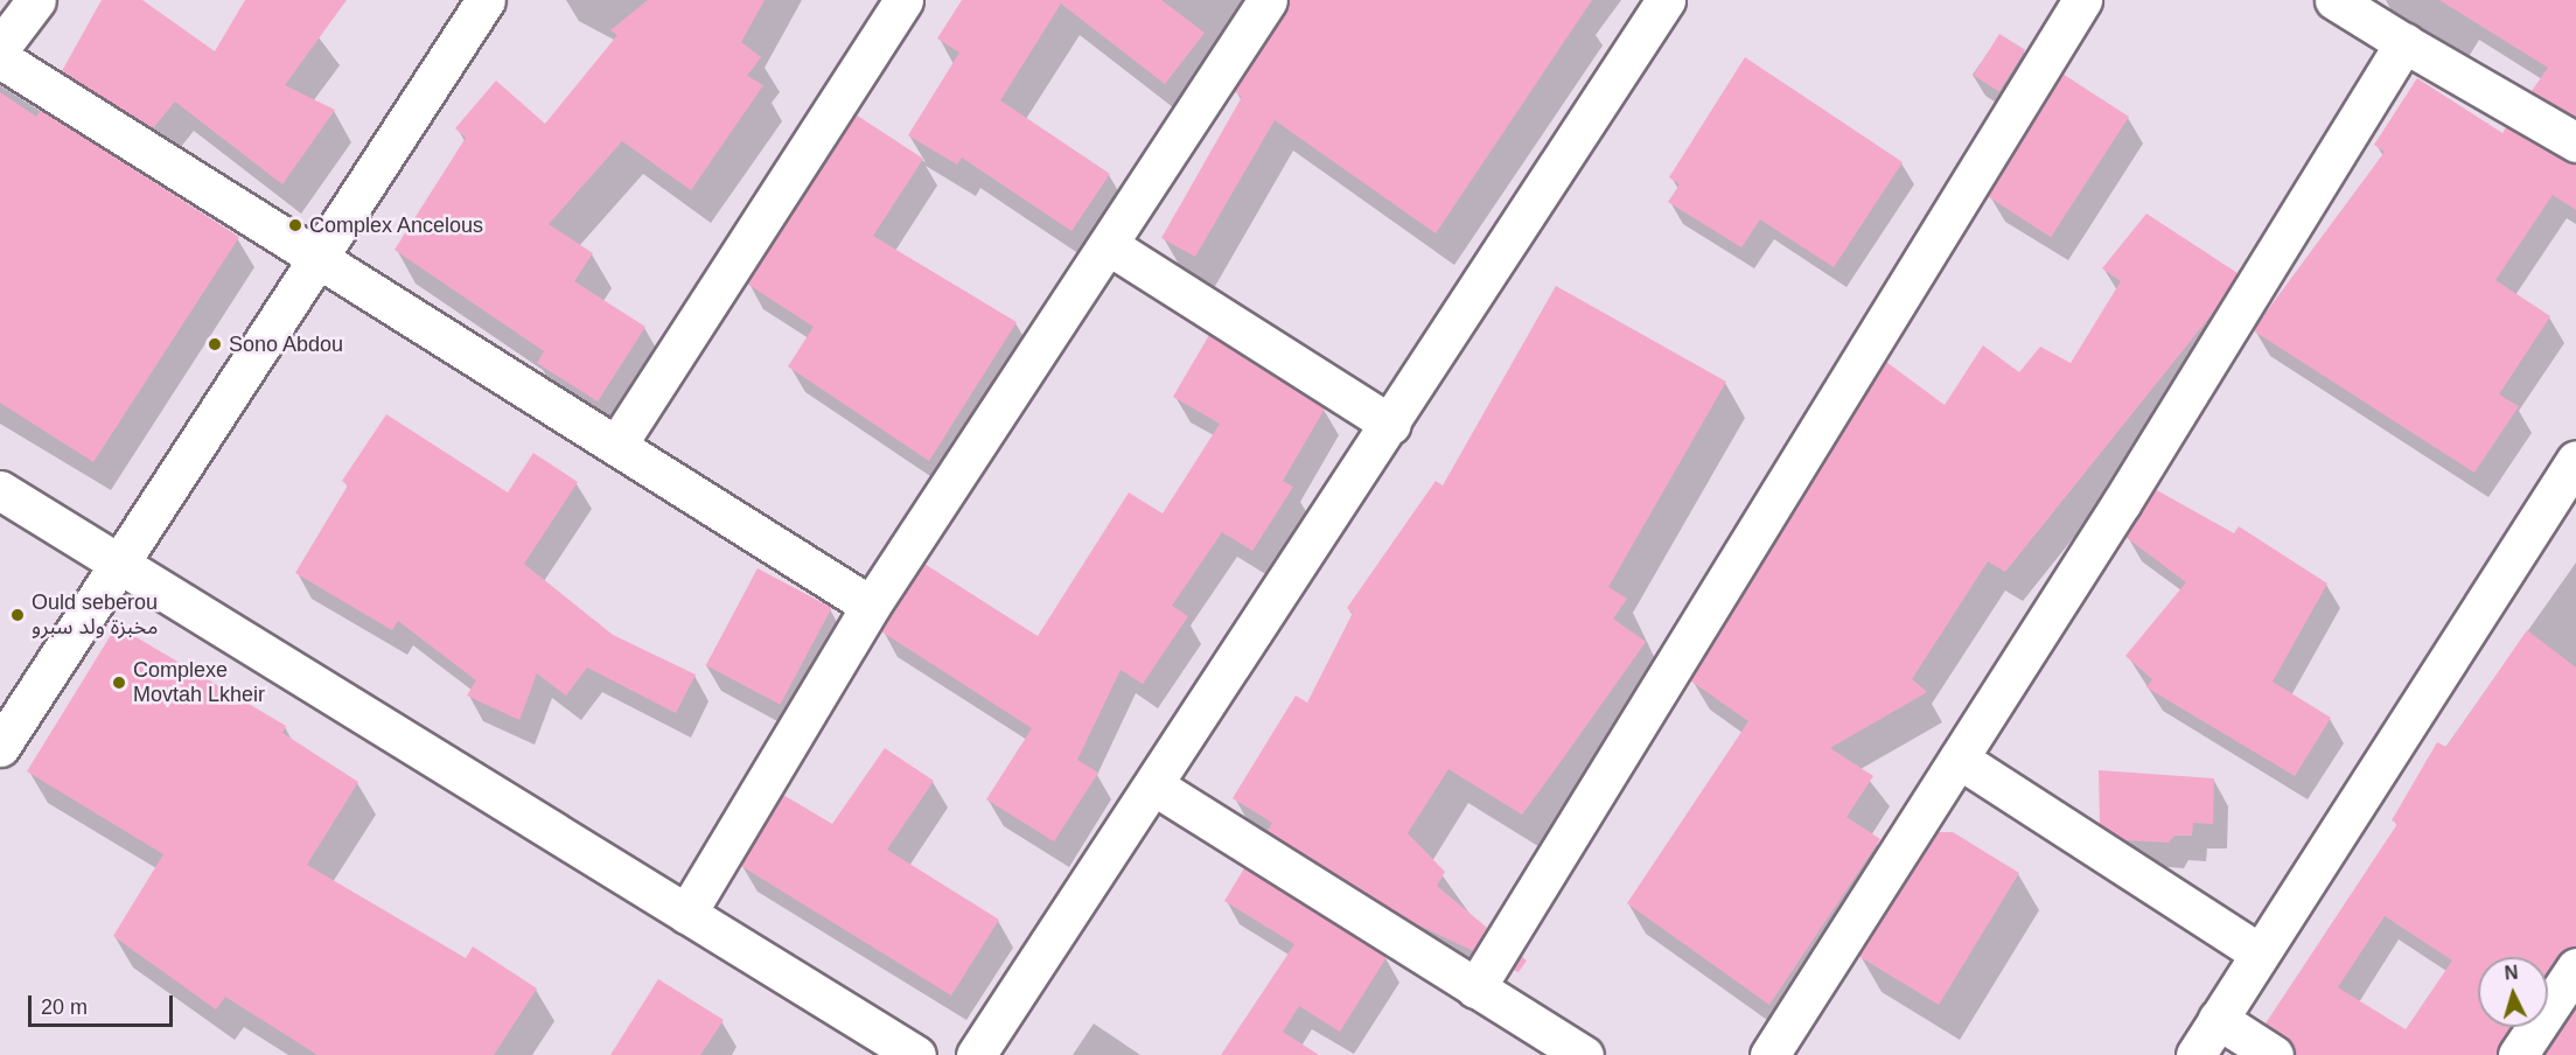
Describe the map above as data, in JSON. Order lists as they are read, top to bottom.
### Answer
{
  "places": [
    "Complex Ancelous",
    "Sono Abdou",
    "Ould seberou مخبزة ولد سبرو",
    "Complexe Movtah Lkheir"
  ],
  "scale_bar": "20 m",
  "north": "top"
}
